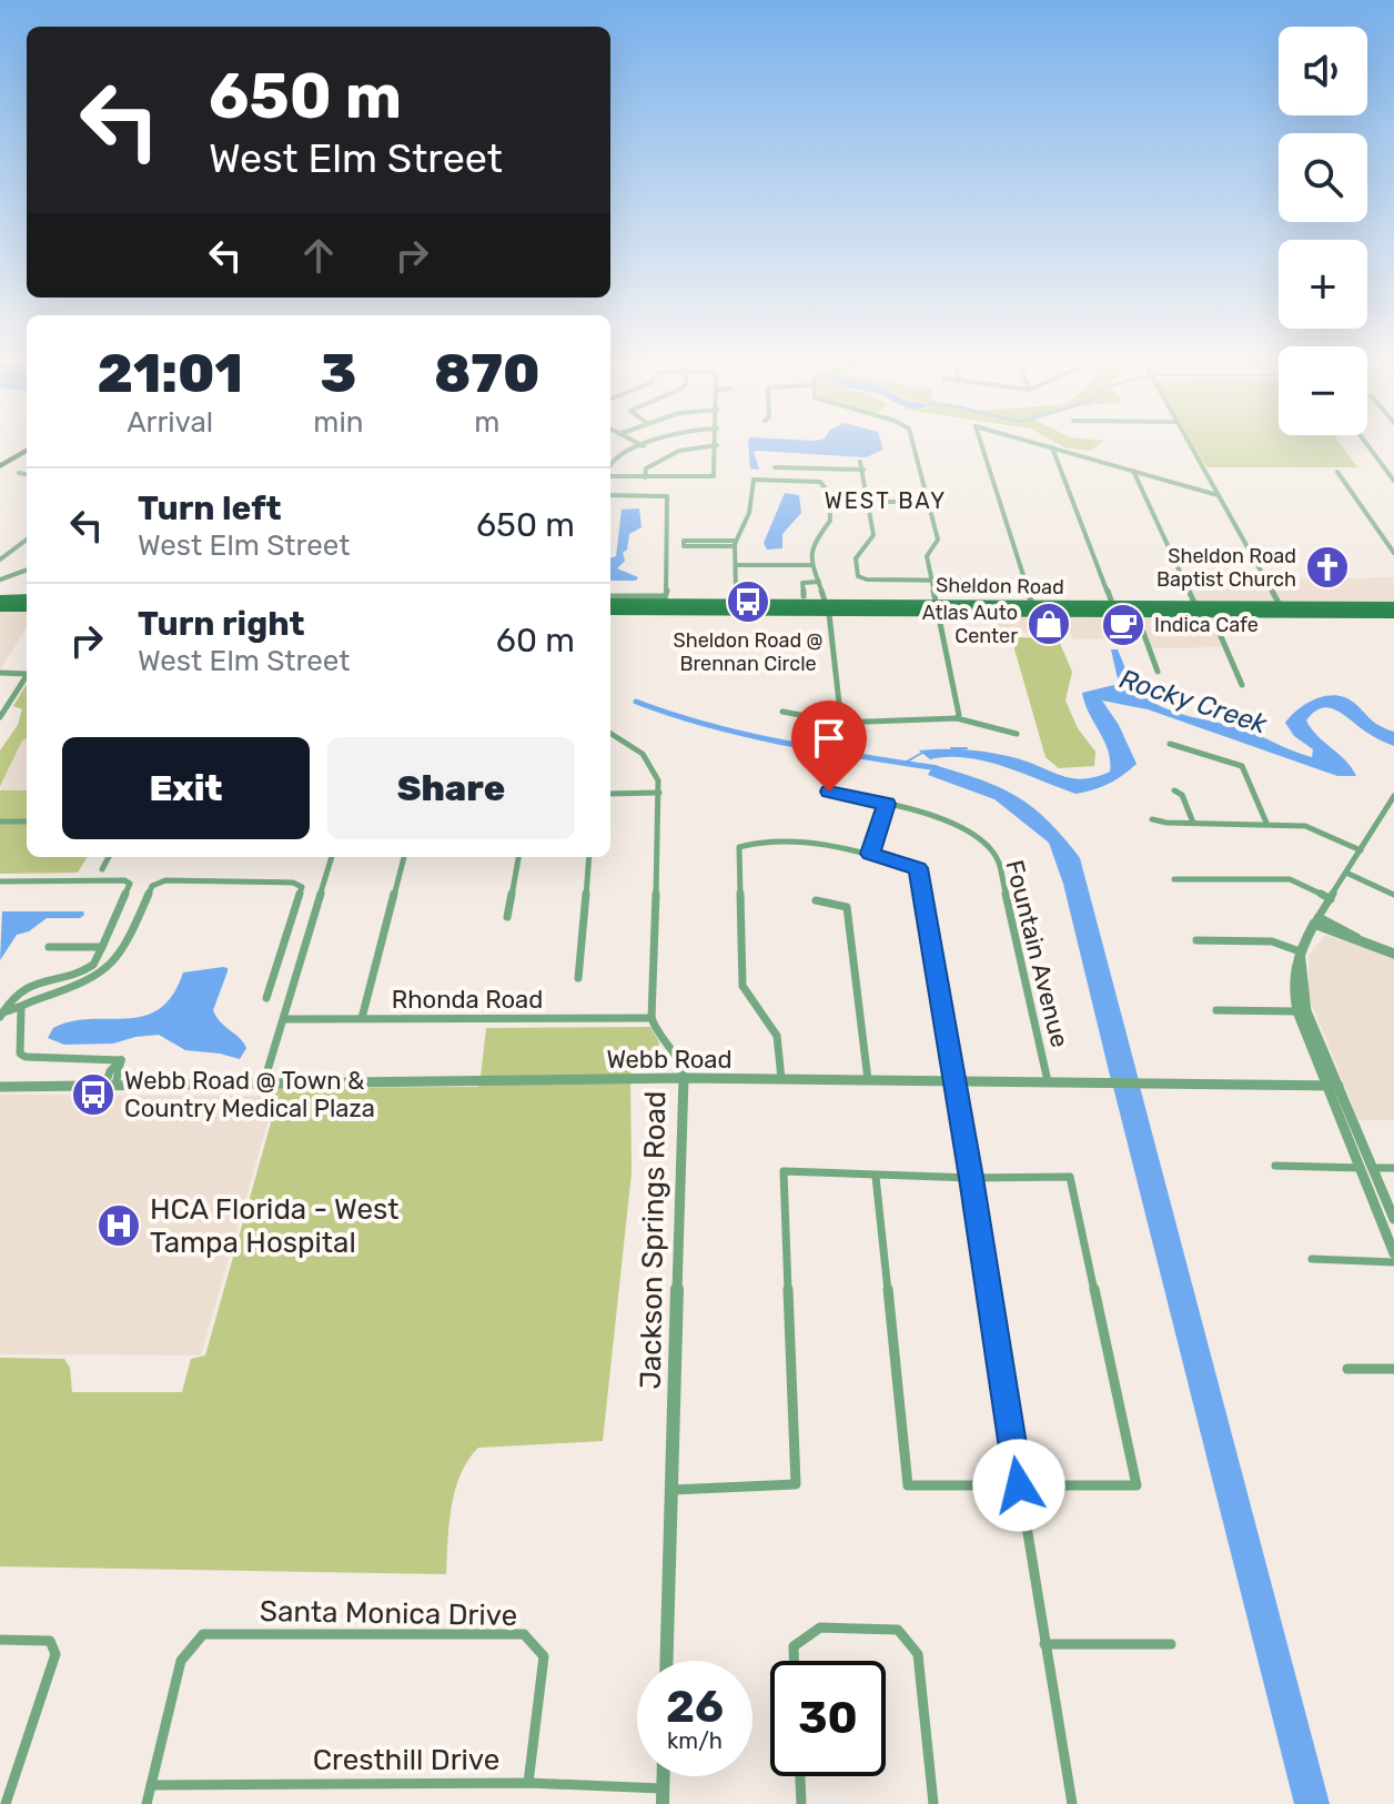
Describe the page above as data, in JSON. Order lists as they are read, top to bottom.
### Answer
{
  "streets": {
    "main road": ["Sheldon Road"],
    "street": [
      "Fountain Avenue",
      "Rhonda Road",
      "Webb Road",
      "Jackson Springs Road",
      "Santa Monica Drive",
      "Cresthill Drive"
    ]
  },
  "crossings": [
    ["Fountain Avenue", "Webb Road"],
    ["Rhonda Road", "Jackson Springs Road"],
    ["Webb Road", "Jackson Springs Road"],
    ["Santa Monica Drive", "Cresthill Drive"]
  ],
  "districts": ["WEST BAY"],
  "water": ["Rocky Creek"],
  "places": {
    "church": ["Sheldon Road Baptist Church"],
    "bus stop": ["Sheldon Road @ Brennan Circle", "Webb Road @ Town & Country Medical Plaza"],
    "shop": ["Atlas Auto Center"],
    "cafe": ["Indica Cafe"],
    "hospital": ["HCA Florida - West Tampa Hospital"]
  },
  "page": {
    "map_buttons": ["+", "−"],
    "turn": ["650 m", "West Elm Street"],
    "eta": [
      "21:01",
      "Arrival",
      "3",
      "min",
      "870",
      "m"
    ],
    "list": [
      {
        "name": "Turn left",
        "note": "West Elm Street",
        "value": "650 m"
      },
      {
        "name": "Turn right",
        "note": "West Elm Street",
        "value": "60 m"
      }
    ],
    "buttons": ["Exit", "Share"],
    "speed": "26 km/h",
    "limit": "30"
  }
}
